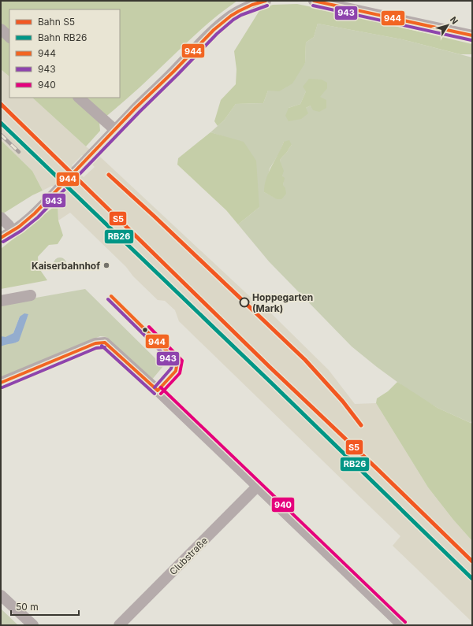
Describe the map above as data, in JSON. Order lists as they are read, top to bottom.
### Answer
{
  "streets": {
    "street": ["Clubstraße"]
  },
  "places": ["Kaiserbahnhof", "Hoppegarten (Mark)"],
  "lines": [
    "transit line 944",
    "transit line 943",
    "rail line S5",
    "rail line RB26",
    "transit line 940"
  ],
  "legend": [
    "Bahn S5",
    "Bahn RB26",
    "944",
    "943",
    "940"
  ],
  "scale_bar": "50 m",
  "north": "top right"
}
